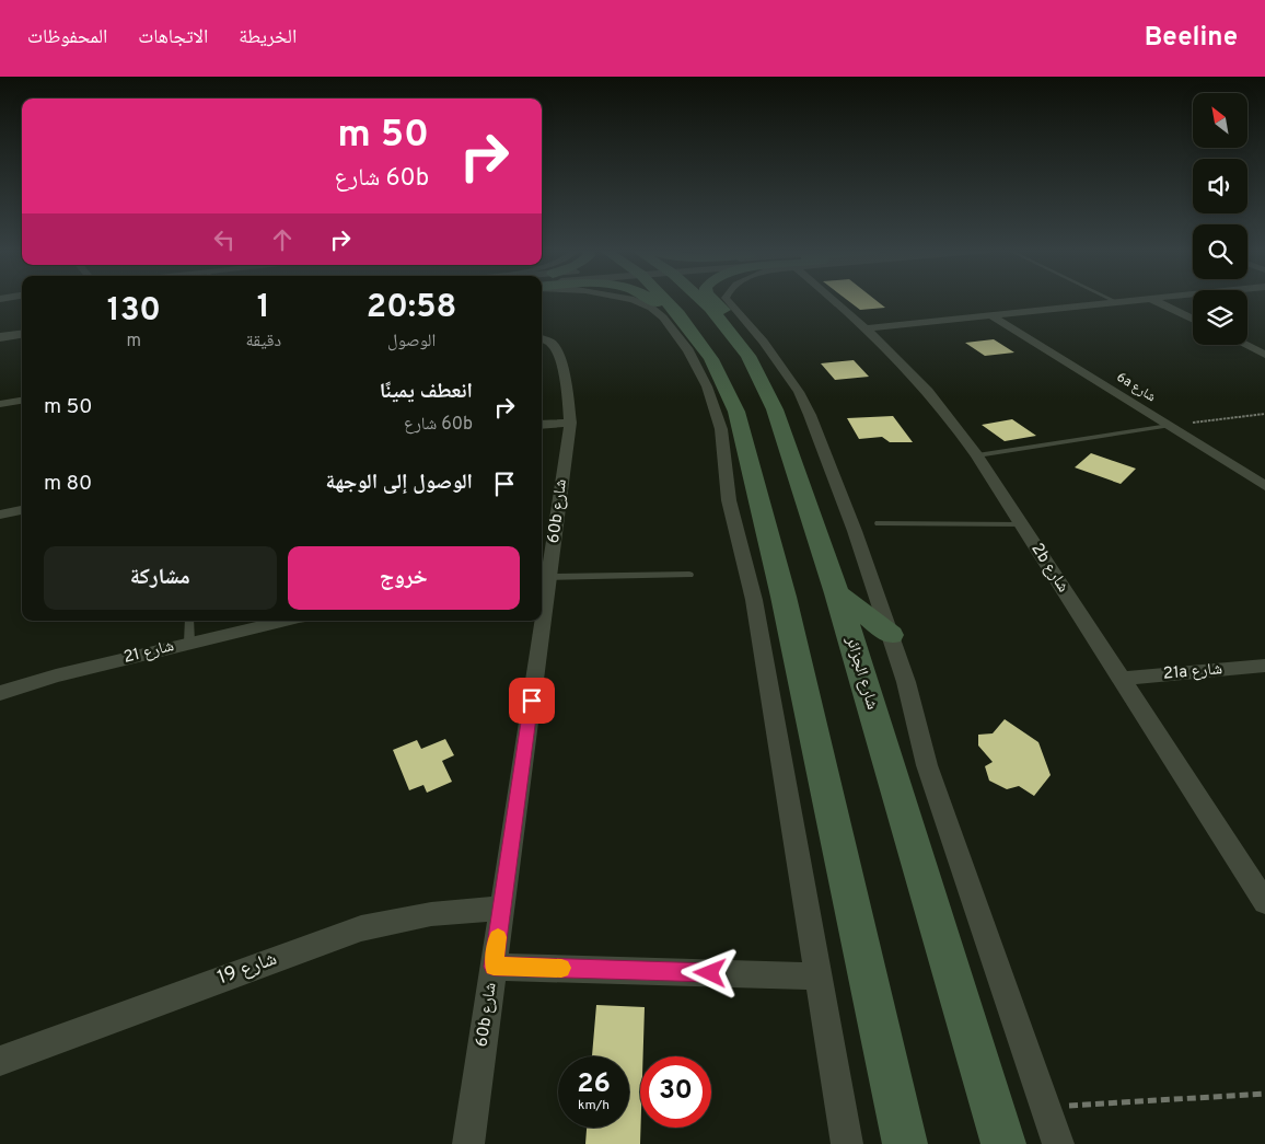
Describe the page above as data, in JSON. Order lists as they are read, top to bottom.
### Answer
{
  "streets": {
    "main road": ["شارع الجزائر"],
    "street": [
      "6a شارع",
      "60b شارع",
      "2b شارع",
      "شارع 21",
      "21a شارع",
      "شارع 19"
    ]
  },
  "crossings": [
    ["60b شارع", "شارع 19"],
    ["2b شارع", "21a شارع"]
  ],
  "north": "top left",
  "page": {
    "header": "Beeline",
    "nav": ["الخريطة", "الاتجاهات", "المحفوظات"],
    "turn": ["50 m", "60b شارع"],
    "eta": [
      "20:58",
      "الوصول",
      "1",
      "دقيقة",
      "130",
      "m"
    ],
    "list": [
      {
        "name": "انعطف يمينًا",
        "note": "60b شارع",
        "value": "50 m"
      },
      {
        "name": "الوصول إلى الوجهة",
        "value": "80 m"
      }
    ],
    "buttons": ["خروج", "مشاركة"],
    "speed": "26 km/h",
    "limit": "30"
  }
}
